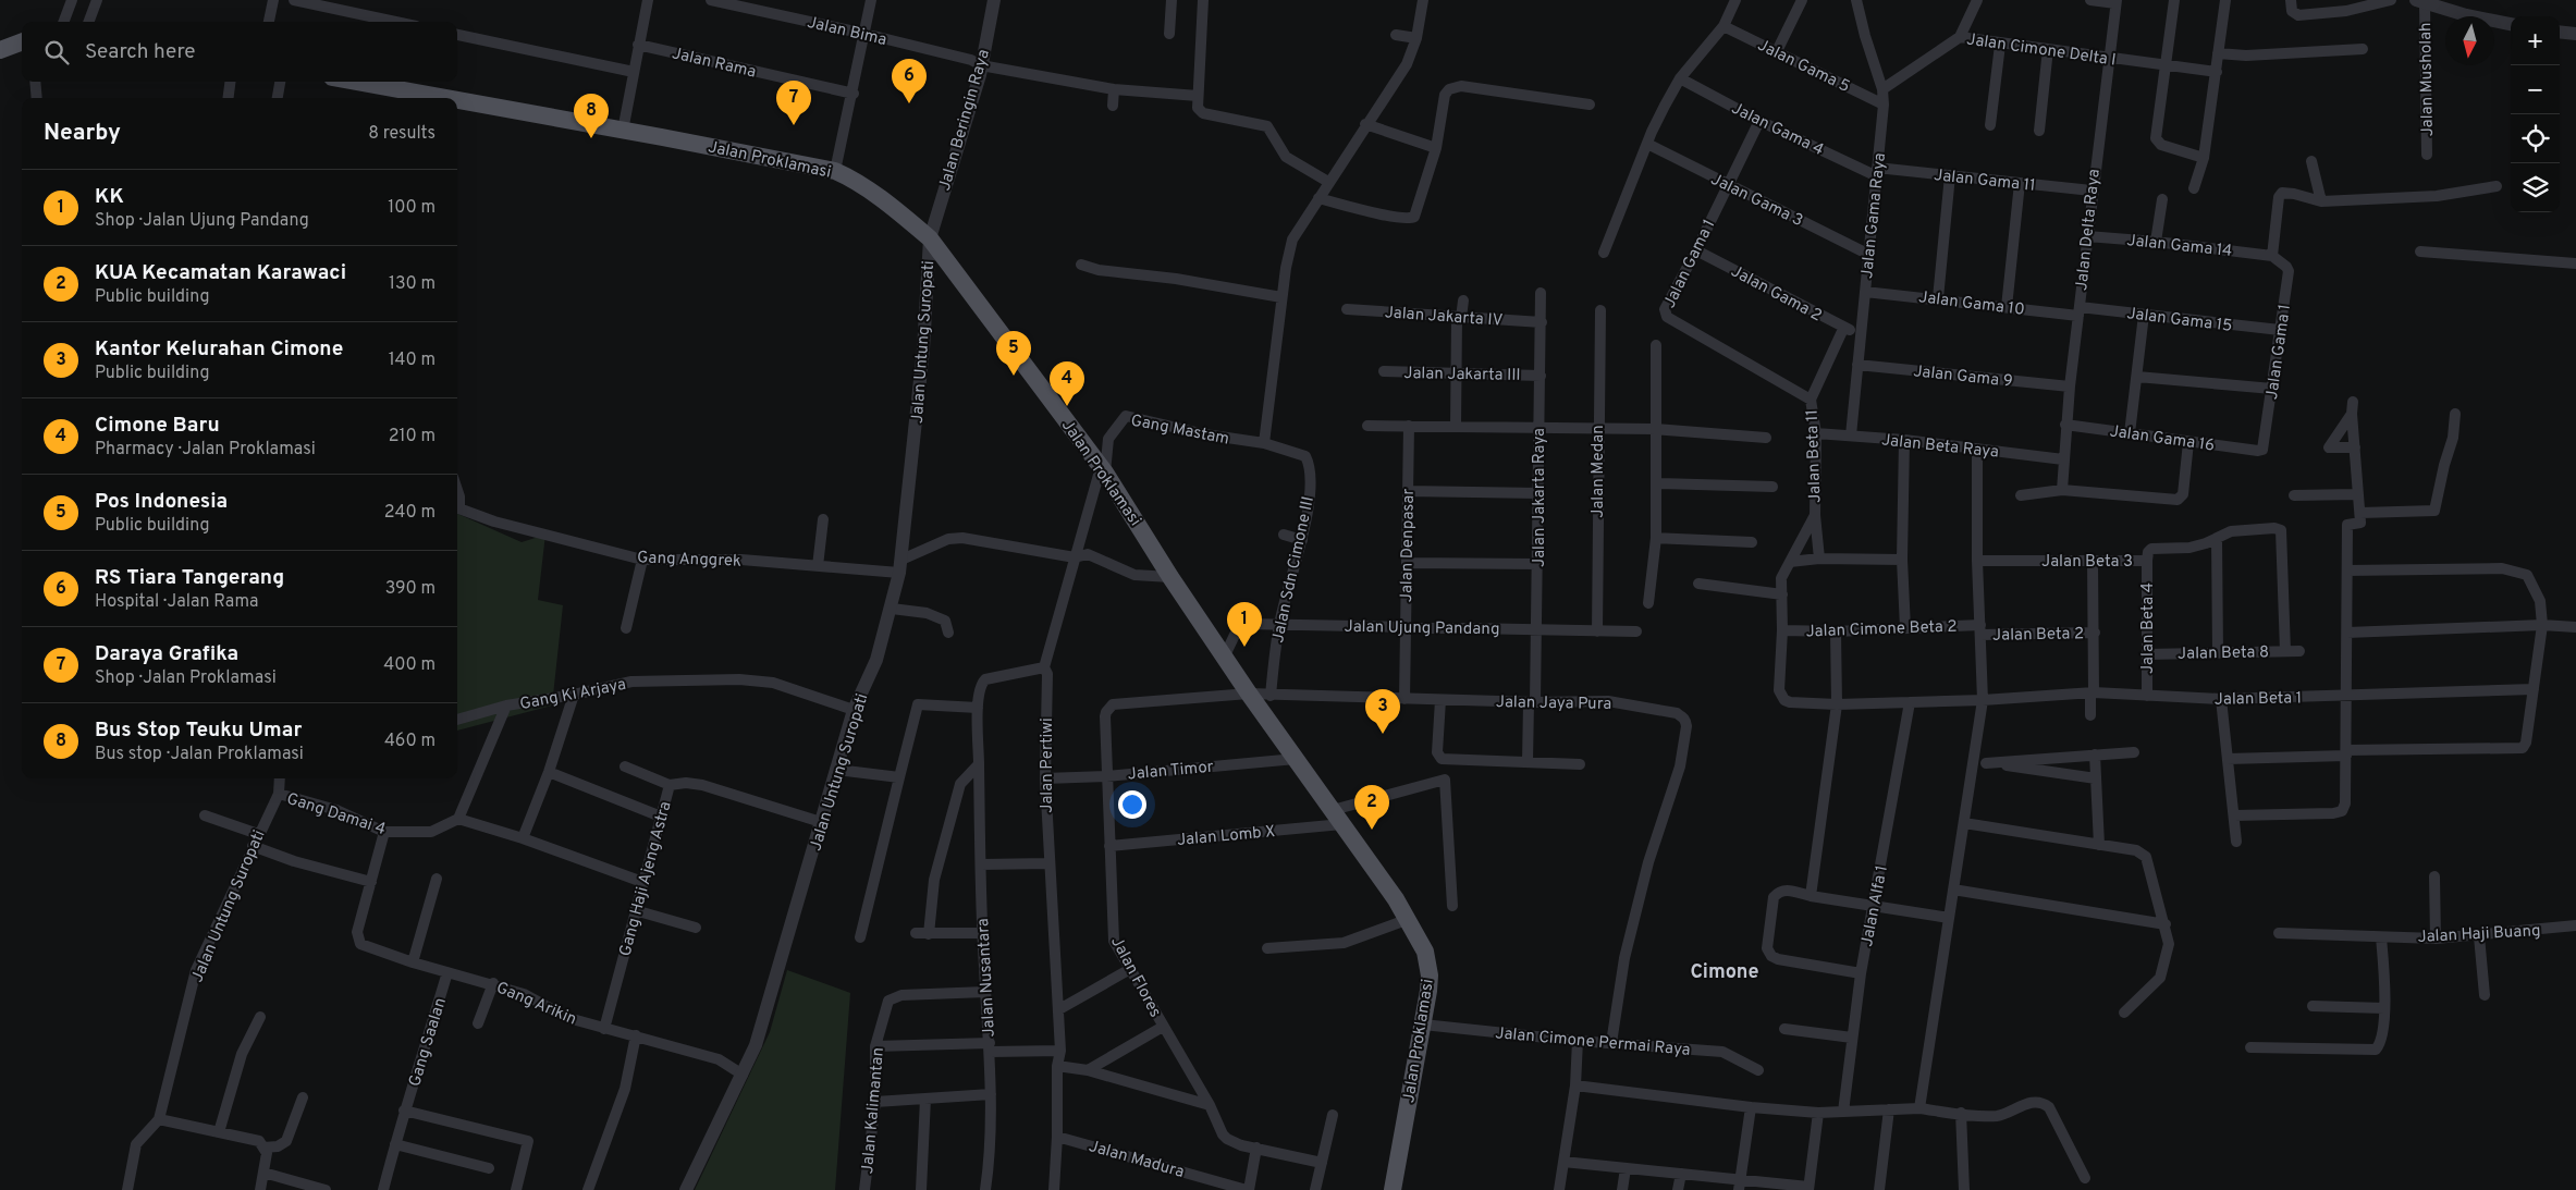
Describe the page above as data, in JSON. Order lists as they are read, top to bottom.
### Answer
{
  "streets": {
    "main road": ["Jalan Proklamasi"],
    "street": [
      "Jalan Bima",
      "Jalan Cimone Delta I",
      "Jalan Rama",
      "Jalan Gama 5",
      "Jalan Musholah",
      "Jalan Beringin Raya",
      "Jalan Gama 4",
      "Jalan Gama 11",
      "Jalan Gama 3",
      "Jalan Gama Raya",
      "Jalan Delta Raya",
      "Jalan Gama 14",
      "Jalan Gama 1",
      "Jalan Gama 2",
      "Jalan Gama 10",
      "Jalan Jakarta IV",
      "Jalan Gama 15",
      "Jalan Untung Suropati",
      "Jalan Jakarta III",
      "Jalan Gama 9",
      "Gang Mastam",
      "Jalan Gama 16",
      "Jalan Beta Raya",
      "Jalan Beta 11",
      "Jalan Medan",
      "Jalan Jakarta Raya",
      "Jalan Denpasar",
      "Gang Anggrek",
      "Jalan Beta 3",
      "Jalan Sdn Cimone III",
      "Jalan Ujung Pandang",
      "Jalan Cimone Beta 2",
      "Jalan Beta 4",
      "Jalan Beta 2",
      "Jalan Beta 8",
      "Gang Ki Arjaya",
      "Jalan Beta 1",
      "Jalan Jaya Pura",
      "Jalan Pertiwi",
      "Jalan Timor",
      "Gang Damai 4",
      "Jalan Lomb X",
      "Gang Haji Ajeng Astra",
      "Jalan Alfa 1",
      "Jalan Haji Buang",
      "Jalan Flores",
      "Jalan Nusantara",
      "Gang Arikin",
      "Jalan Cimone Permai Raya",
      "Gang Saalan",
      "Jalan Kalimantan",
      "Jalan Madura"
    ]
  },
  "crossings": [
    ["Jalan Bima", "Jalan Beringin Raya"],
    ["Jalan Cimone Delta I", "Jalan Gama Raya"],
    ["Jalan Cimone Delta I", "Jalan Delta Raya"],
    ["Jalan Gama 5", "Jalan Gama Raya"],
    ["Jalan Beringin Raya", "Jalan Proklamasi"],
    ["Jalan Beringin Raya", "Jalan Untung Suropati"],
    ["Jalan Gama 4", "Jalan Gama 11"],
    ["Jalan Gama 4", "Jalan Gama Raya"],
    ["Jalan Gama 4", "Jalan Gama 1"],
    ["Jalan Proklamasi", "Jalan Untung Suropati"],
    ["Jalan Proklamasi", "Gang Mastam"],
    ["Jalan Proklamasi", "Jalan Ujung Pandang"],
    ["Jalan Proklamasi", "Jalan Jaya Pura"],
    ["Jalan Proklamasi", "Jalan Timor"],
    ["Jalan Proklamasi", "Jalan Lomb X"],
    ["Jalan Proklamasi", "Jalan Cimone Permai Raya"],
    ["Jalan Gama 11", "Jalan Gama Raya"],
    ["Jalan Gama 11", "Jalan Delta Raya"],
    ["Jalan Gama 3", "Jalan Gama Raya"],
    ["Jalan Gama 3", "Jalan Gama 1"],
    ["Jalan Gama Raya", "Jalan Gama 2"],
    ["Jalan Gama Raya", "Jalan Gama 10"],
    ["Jalan Gama Raya", "Jalan Gama 9"],
    ["Jalan Gama Raya", "Jalan Beta Raya"],
    ["Jalan Delta Raya", "Jalan Gama 14"],
    ["Jalan Delta Raya", "Jalan Gama 10"],
    ["Jalan Delta Raya", "Jalan Gama 15"],
    ["Jalan Delta Raya", "Jalan Gama 9"],
    ["Jalan Delta Raya", "Jalan Gama 16"],
    ["Jalan Delta Raya", "Jalan Beta Raya"],
    ["Jalan Gama 14", "Jalan Gama 1"],
    ["Jalan Gama 1", "Jalan Gama 2"],
    ["Jalan Gama 1", "Jalan Gama 15"],
    ["Jalan Gama 1", "Jalan Gama 16"],
    ["Jalan Gama 1", "Jalan Beta 11"],
    ["Jalan Gama 2", "Jalan Beta 11"],
    ["Jalan Gama 10", "Jalan Gama 15"],
    ["Jalan Jakarta IV", "Jalan Jakarta Raya"],
    ["Jalan Untung Suropati", "Gang Anggrek"],
    ["Jalan Untung Suropati", "Gang Ki Arjaya"],
    ["Jalan Untung Suropati", "Gang Damai 4"],
    ["Jalan Untung Suropati", "Gang Haji Ajeng Astra"],
    ["Jalan Untung Suropati", "Gang Arikin"],
    ["Jalan Jakarta III", "Jalan Jakarta Raya"],
    ["Gang Mastam", "Jalan Sdn Cimone III"],
    ["Jalan Beta Raya", "Jalan Beta 11"],
    ["Jalan Beta 11", "Jalan Beta 1"],
    ["Jalan Medan", "Jalan Ujung Pandang"],
    ["Jalan Jakarta Raya", "Jalan Ujung Pandang"],
    ["Jalan Jakarta Raya", "Jalan Jaya Pura"],
    ["Jalan Denpasar", "Jalan Ujung Pandang"],
    ["Jalan Denpasar", "Jalan Jaya Pura"],
    ["Jalan Beta 3", "Jalan Beta 4"],
    ["Jalan Beta 3", "Jalan Beta 8"],
    ["Jalan Sdn Cimone III", "Jalan Ujung Pandang"],
    ["Jalan Sdn Cimone III", "Jalan Jaya Pura"],
    ["Jalan Cimone Beta 2", "Jalan Beta 2"],
    ["Jalan Cimone Beta 2", "Jalan Beta 1"],
    ["Jalan Beta 4", "Jalan Beta 8"],
    ["Jalan Beta 4", "Jalan Beta 1"],
    ["Gang Ki Arjaya", "Gang Damai 4"],
    ["Jalan Beta 1", "Jalan Alfa 1"],
    ["Jalan Jaya Pura", "Jalan Flores"],
    ["Jalan Jaya Pura", "Jalan Cimone Permai Raya"],
    ["Jalan Pertiwi", "Jalan Timor"],
    ["Jalan Pertiwi", "Jalan Madura"],
    ["Jalan Timor", "Jalan Flores"],
    ["Gang Damai 4", "Gang Arikin"],
    ["Jalan Lomb X", "Jalan Flores"],
    ["Gang Haji Ajeng Astra", "Gang Arikin"],
    ["Jalan Nusantara", "Jalan Kalimantan"],
    ["Gang Arikin", "Gang Saalan"]
  ],
  "districts": ["Cimone"],
  "north": "bottom",
  "page": {
    "map_buttons": ["+", "−"],
    "search": "Search here",
    "pins": [
      "6",
      "7",
      "8",
      "5",
      "4",
      "1",
      "3",
      "2"
    ],
    "heading": ["Nearby", "8 results"],
    "list": [
      {
        "mark": "1",
        "name": "KK",
        "note": "Shop · Jalan Ujung Pandang",
        "value": "100 m"
      },
      {
        "mark": "2",
        "name": "KUA Kecamatan Karawaci",
        "note": "Public building",
        "value": "130 m"
      },
      {
        "mark": "3",
        "name": "Kantor Kelurahan Cimone",
        "note": "Public building",
        "value": "140 m"
      },
      {
        "mark": "4",
        "name": "Cimone Baru",
        "note": "Pharmacy · Jalan Proklamasi",
        "value": "210 m"
      },
      {
        "mark": "5",
        "name": "Pos Indonesia",
        "note": "Public building",
        "value": "240 m"
      },
      {
        "mark": "6",
        "name": "RS Tiara Tangerang",
        "note": "Hospital · Jalan Rama",
        "value": "390 m"
      },
      {
        "mark": "7",
        "name": "Daraya Grafika",
        "note": "Shop · Jalan Proklamasi",
        "value": "400 m"
      },
      {
        "mark": "8",
        "name": "Bus Stop Teuku Umar",
        "note": "Bus stop · Jalan Proklamasi",
        "value": "460 m"
      }
    ]
  }
}
